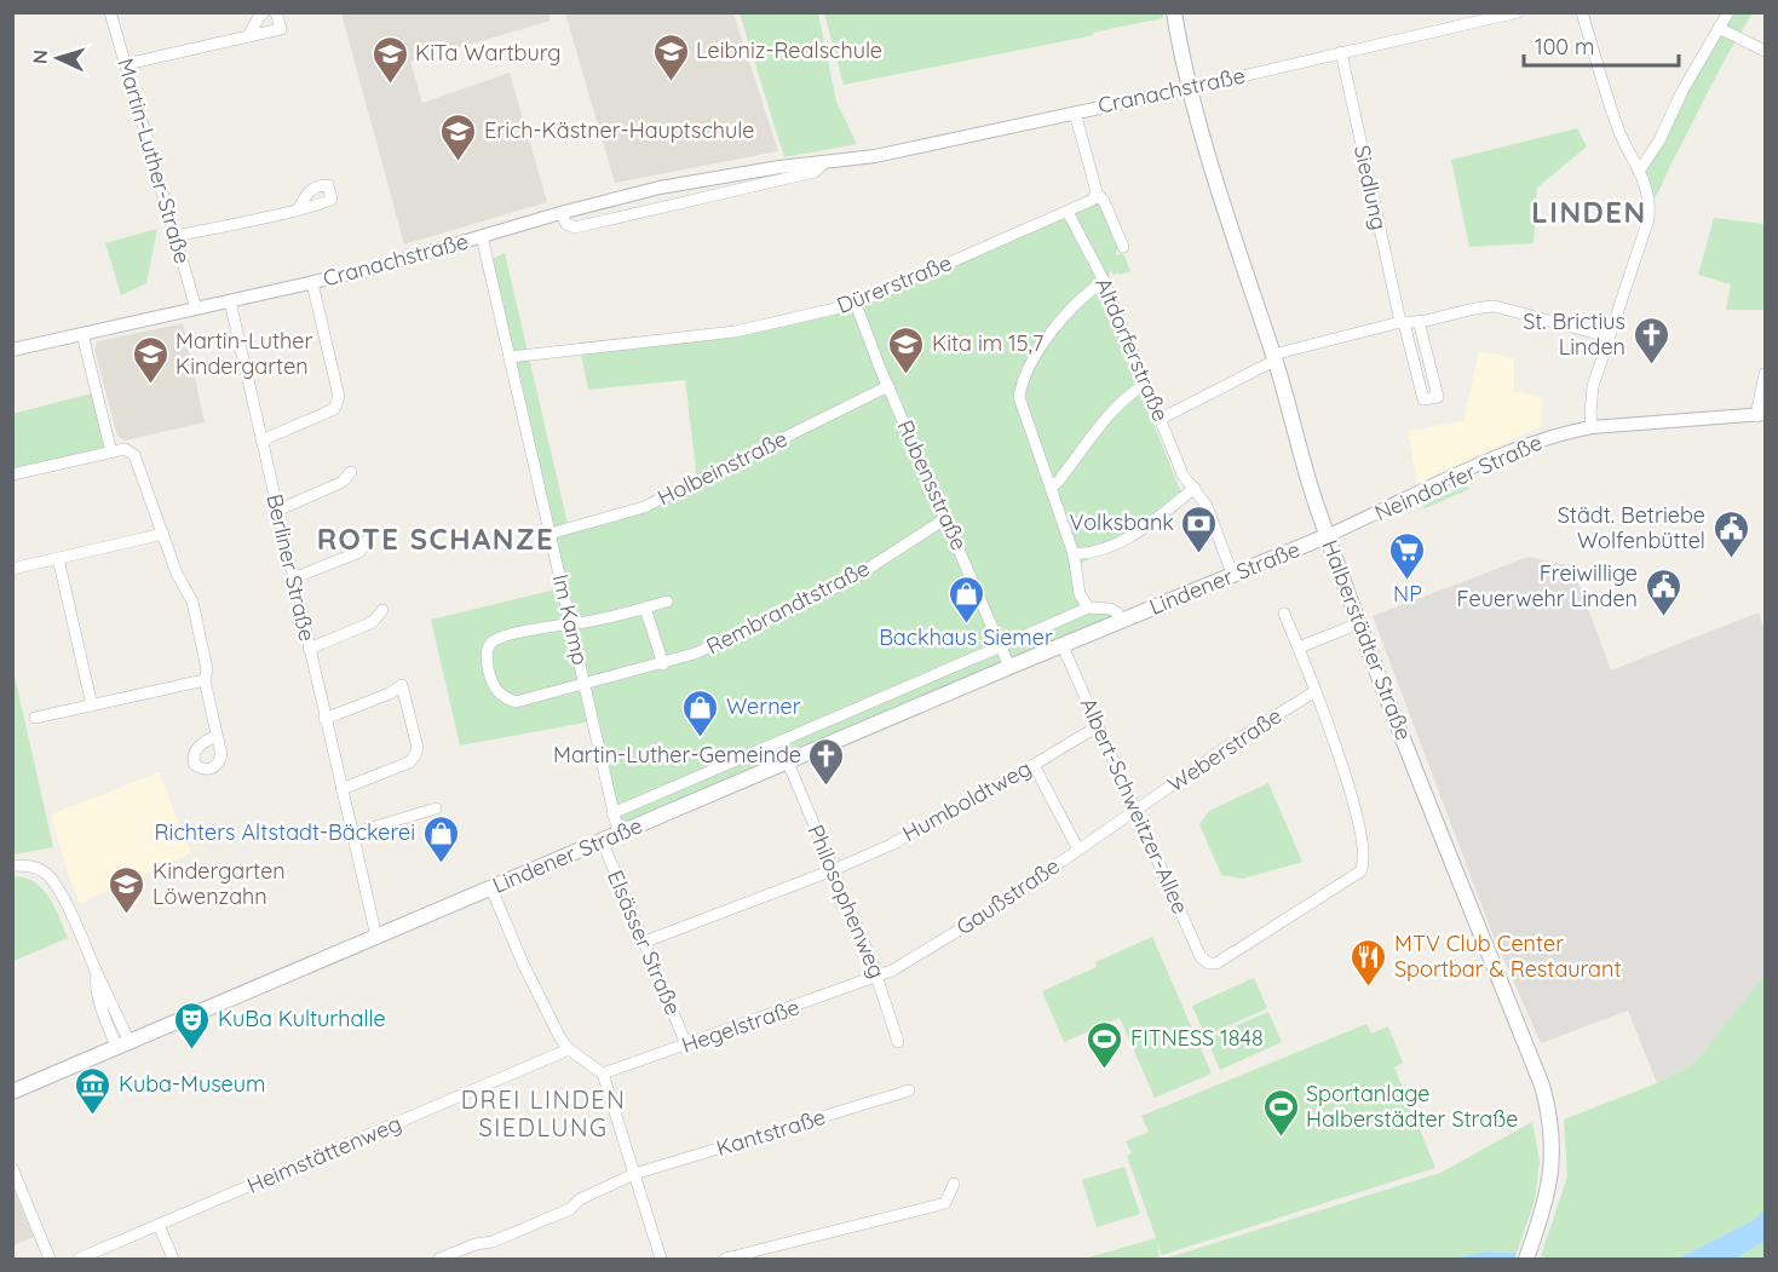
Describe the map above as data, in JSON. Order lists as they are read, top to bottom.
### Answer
{
  "streets": {
    "main road": ["Lindener Straße", "Halberstädter Straße"],
    "street": [
      "Cranachstraße",
      "Martin-Luther-Straße",
      "Siedlung",
      "Dürerstraße",
      "Altdorferstraße",
      "Holbeinstraße",
      "Neindorfer Straße",
      "Rubensstraße",
      "Berliner Straße",
      "Rembrandtstraße",
      "Im Kamp",
      "Weberstraße",
      "Humboldtweg",
      "Albert-Schweitzer-Allee",
      "Gaußstraße",
      "Philosophenweg",
      "Elsässer Straße",
      "Hegelstraße",
      "Kantstraße",
      "Heimstättenweg"
    ]
  },
  "crossings": [
    ["Cranachstraße", "Martin-Luther-Straße"],
    ["Cranachstraße", "Siedlung"],
    ["Cranachstraße", "Berliner Straße"],
    ["Cranachstraße", "Im Kamp"],
    ["Cranachstraße", "Halberstädter Straße"],
    ["Dürerstraße", "Altdorferstraße"],
    ["Dürerstraße", "Rubensstraße"],
    ["Dürerstraße", "Im Kamp"],
    ["Altdorferstraße", "Lindener Straße"],
    ["Holbeinstraße", "Rubensstraße"],
    ["Holbeinstraße", "Im Kamp"],
    ["Neindorfer Straße", "Lindener Straße"],
    ["Neindorfer Straße", "Halberstädter Straße"],
    ["Rubensstraße", "Lindener Straße"],
    ["Rubensstraße", "Rembrandtstraße"],
    ["Berliner Straße", "Lindener Straße"],
    ["Lindener Straße", "Im Kamp"],
    ["Lindener Straße", "Halberstädter Straße"],
    ["Lindener Straße", "Albert-Schweitzer-Allee"],
    ["Lindener Straße", "Philosophenweg"],
    ["Lindener Straße", "Elsässer Straße"],
    ["Rembrandtstraße", "Im Kamp"],
    ["Weberstraße", "Albert-Schweitzer-Allee"],
    ["Weberstraße", "Gaußstraße"],
    ["Humboldtweg", "Albert-Schweitzer-Allee"],
    ["Humboldtweg", "Philosophenweg"],
    ["Humboldtweg", "Elsässer Straße"],
    ["Albert-Schweitzer-Allee", "Gaußstraße"],
    ["Gaußstraße", "Philosophenweg"],
    ["Gaußstraße", "Hegelstraße"],
    ["Philosophenweg", "Hegelstraße"],
    ["Elsässer Straße", "Hegelstraße"]
  ],
  "districts": ["LINDEN", "ROTE SCHANZE", "DREI LINDEN SIEDLUNG"],
  "places": {
    "school or university": [
      "Leibniz-Realschule",
      "KiTa Wartburg",
      "Erich-Kästner-Hauptschule",
      "Kita im 15,7",
      "Martin-Luther Kindergarten",
      "Kindergarten Löwenzahn"
    ],
    "church": ["St. Brictius Linden", "Martin-Luther-Gemeinde"],
    "bank": ["Volksbank"],
    "public building": ["Städt. Betriebe Wolfenbüttel", "Freiwillige Feuerwehr Linden"],
    "supermarket": ["NP"],
    "shop": ["Backhaus Siemer", "Werner", "Richters Altstadt-Bäckerei"],
    "restaurant": ["MTV Club Center Sportbar & Restaurant"],
    "theatre": ["KuBa Kulturhalle"],
    "sports": ["FITNESS 1848", "Sportanlage Halberstädter Straße"],
    "museum": ["Kuba-Museum"]
  },
  "scale_bar": "100 m",
  "north": "left"
}
